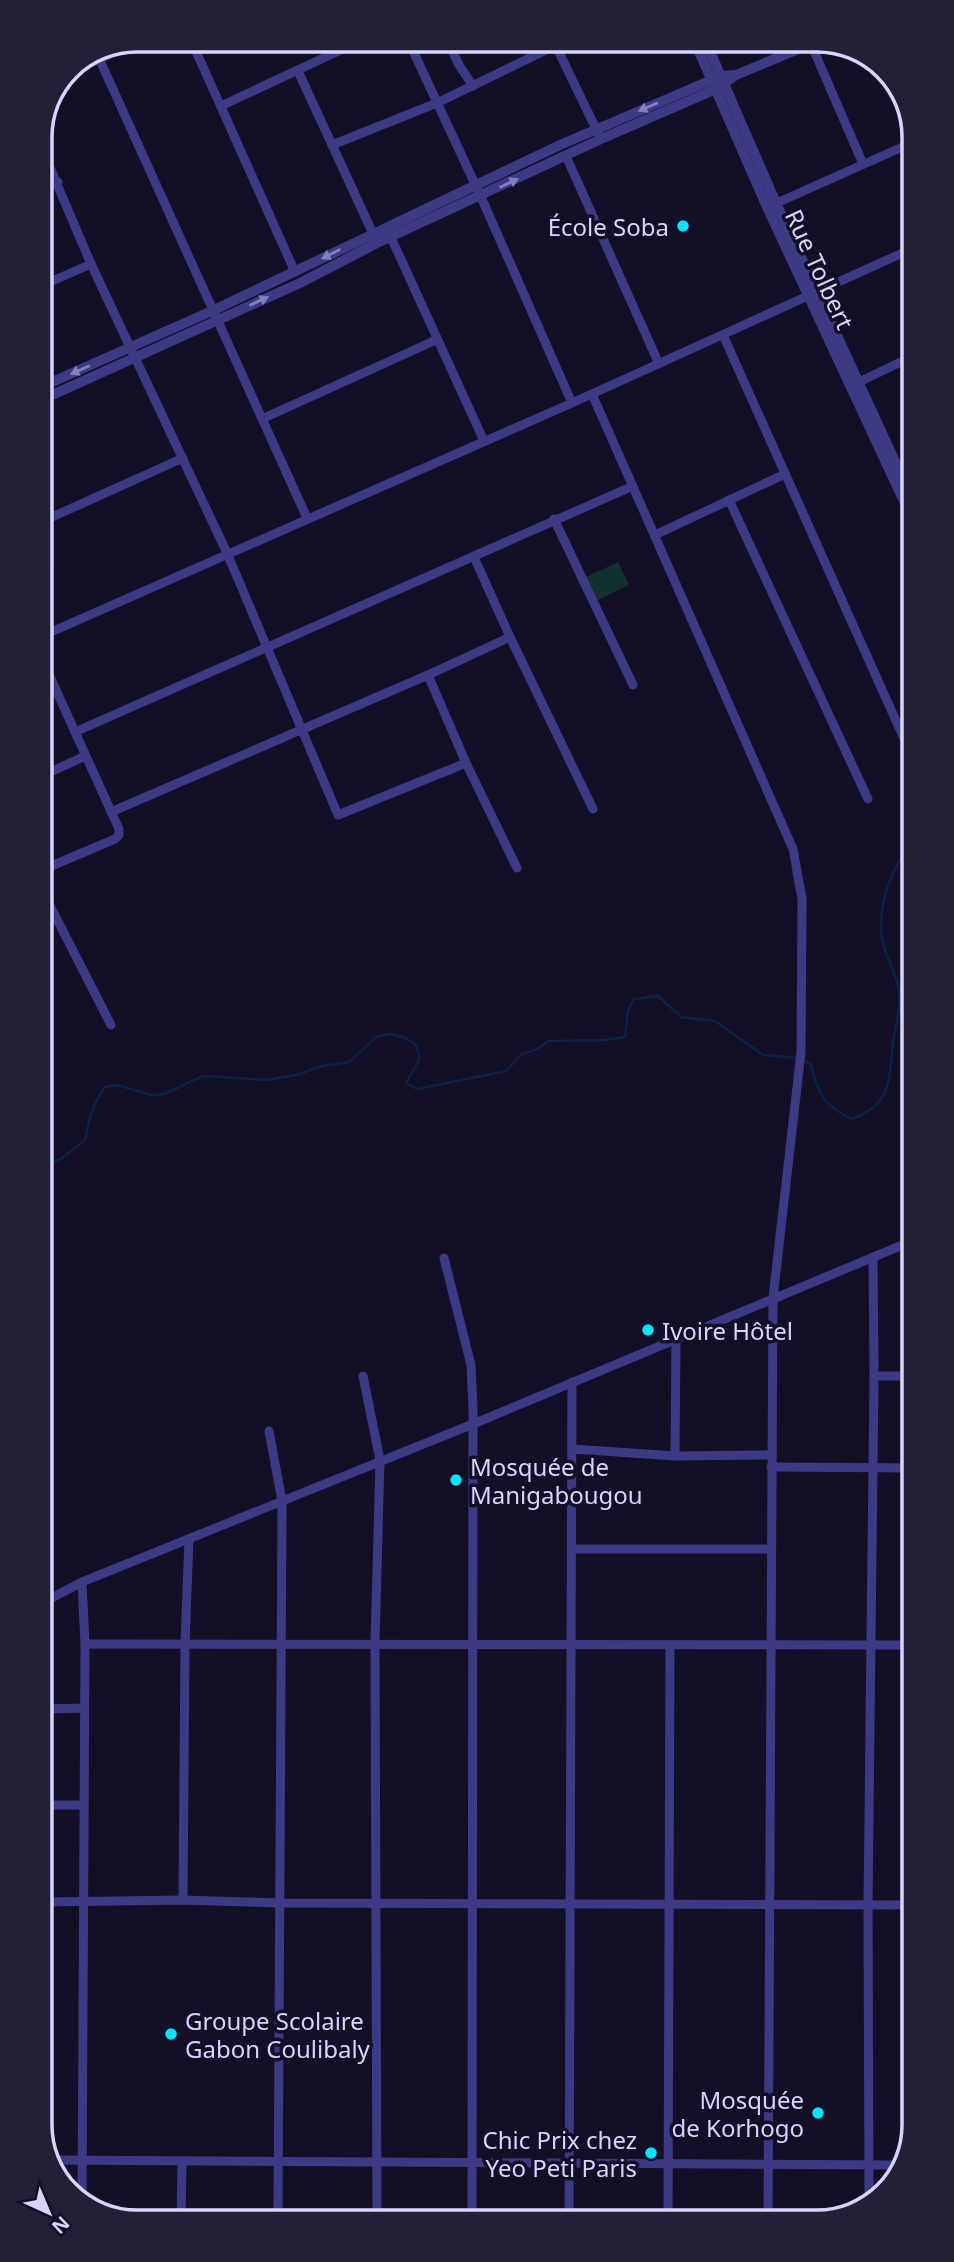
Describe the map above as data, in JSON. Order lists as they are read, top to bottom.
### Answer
{
  "streets": {
    "street": ["Rue Tolbert"]
  },
  "places": [
    "École Soba",
    "Ivoire Hôtel",
    "Mosquée de Manigabougou",
    "Groupe Scolaire Gabon Coulibaly",
    "Mosquée de Korhogo",
    "Chic Prix chez Yeo Peti Paris"
  ],
  "north": "bottom right"
}
